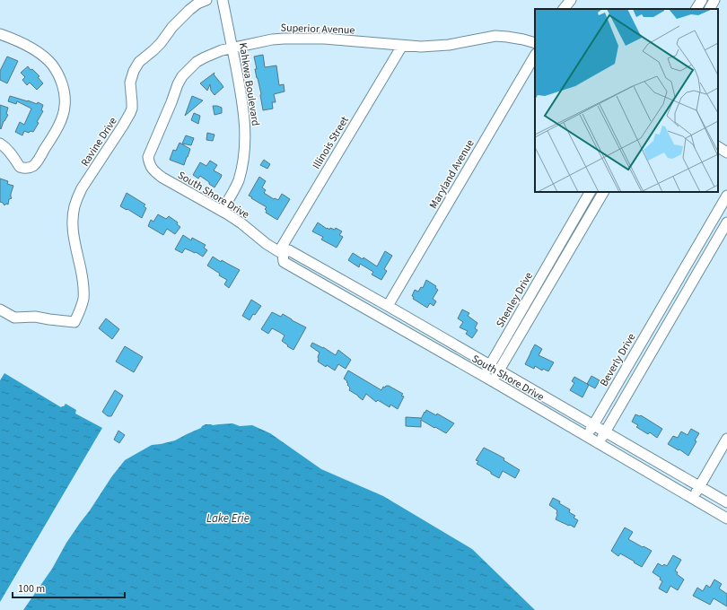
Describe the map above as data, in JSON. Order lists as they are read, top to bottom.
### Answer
{
  "streets": {
    "street": [
      "Superior Avenue",
      "Kahkwa Boulevard",
      "Ravine Drive",
      "Illinois Street",
      "Maryland Avenue",
      "South Shore Drive",
      "Shenley Drive",
      "Beverly Drive"
    ]
  },
  "crossings": [
    ["Superior Avenue", "Kahkwa Boulevard"],
    ["Superior Avenue", "Illinois Street"],
    ["Superior Avenue", "South Shore Drive"],
    ["Kahkwa Boulevard", "South Shore Drive"],
    ["Illinois Street", "South Shore Drive"],
    ["Maryland Avenue", "South Shore Drive"],
    ["South Shore Drive", "Shenley Drive"],
    ["South Shore Drive", "Beverly Drive"]
  ],
  "water": ["Lake Erie"],
  "scale_bar": "100 m"
}
